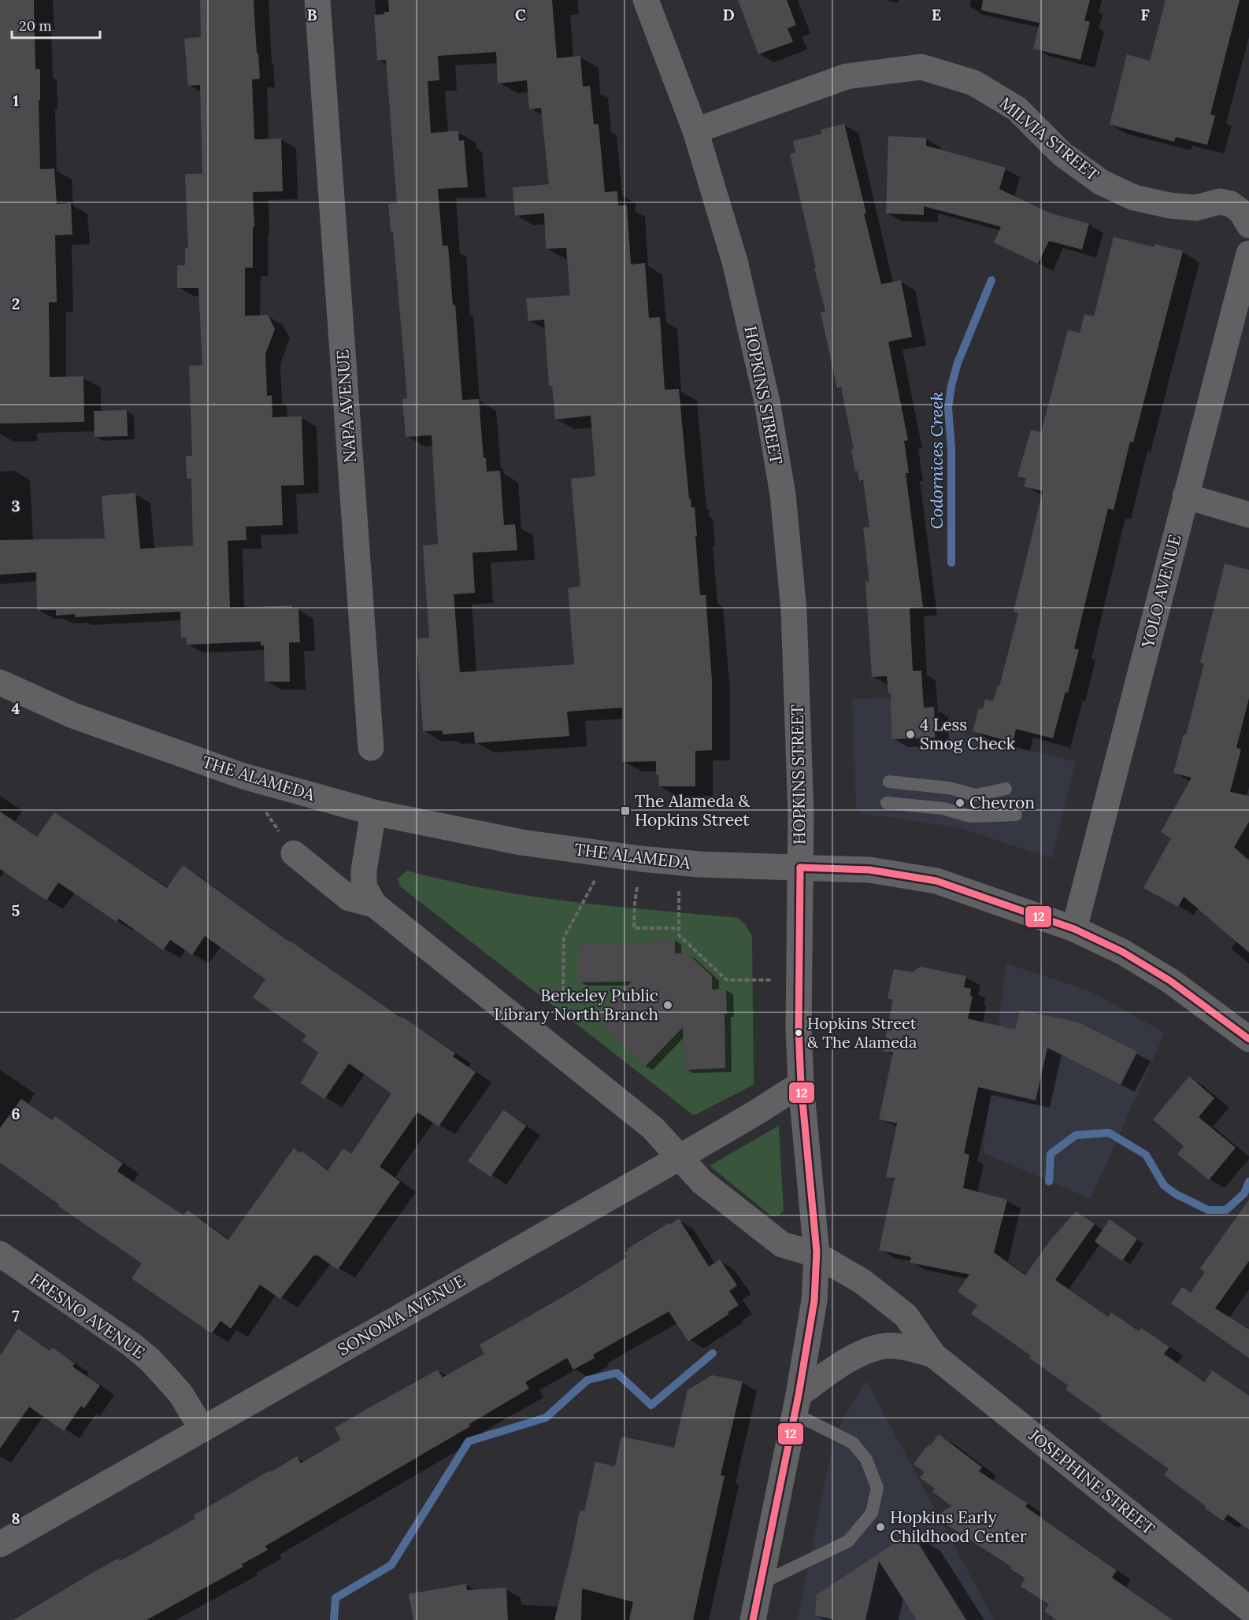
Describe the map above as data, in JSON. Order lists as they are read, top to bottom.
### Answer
{
  "streets": {
    "street": [
      "MILVIA STREET",
      "HOPKINS STREET",
      "NAPA AVENUE",
      "YOLO AVENUE",
      "THE ALAMEDA",
      "SONOMA AVENUE",
      "FRESNO AVENUE",
      "JOSEPHINE STREET"
    ]
  },
  "crossings": [
    ["MILVIA STREET", "HOPKINS STREET"],
    ["HOPKINS STREET", "THE ALAMEDA"],
    ["HOPKINS STREET", "SONOMA AVENUE"],
    ["HOPKINS STREET", "JOSEPHINE STREET"],
    ["YOLO AVENUE", "THE ALAMEDA"],
    ["THE ALAMEDA", "JOSEPHINE STREET"],
    ["SONOMA AVENUE", "FRESNO AVENUE"],
    ["SONOMA AVENUE", "JOSEPHINE STREET"]
  ],
  "water": ["Codornices Creek"],
  "places": {
    "other": [
      "4 Less Smog Check",
      "Chevron",
      "Berkeley Public Library North Branch",
      "Hopkins Street & The Alameda",
      "Hopkins Early Childhood Center"
    ],
    "transit": ["The Alameda & Hopkins Street"]
  },
  "lines": ["transit line 12"],
  "scale_bar": "20 m",
  "grid": {
    "columns": [
      "B",
      "C",
      "D",
      "E",
      "F"
    ],
    "rows": [
      "1",
      "2",
      "3",
      "4",
      "5",
      "6",
      "7",
      "8"
    ]
  }
}
